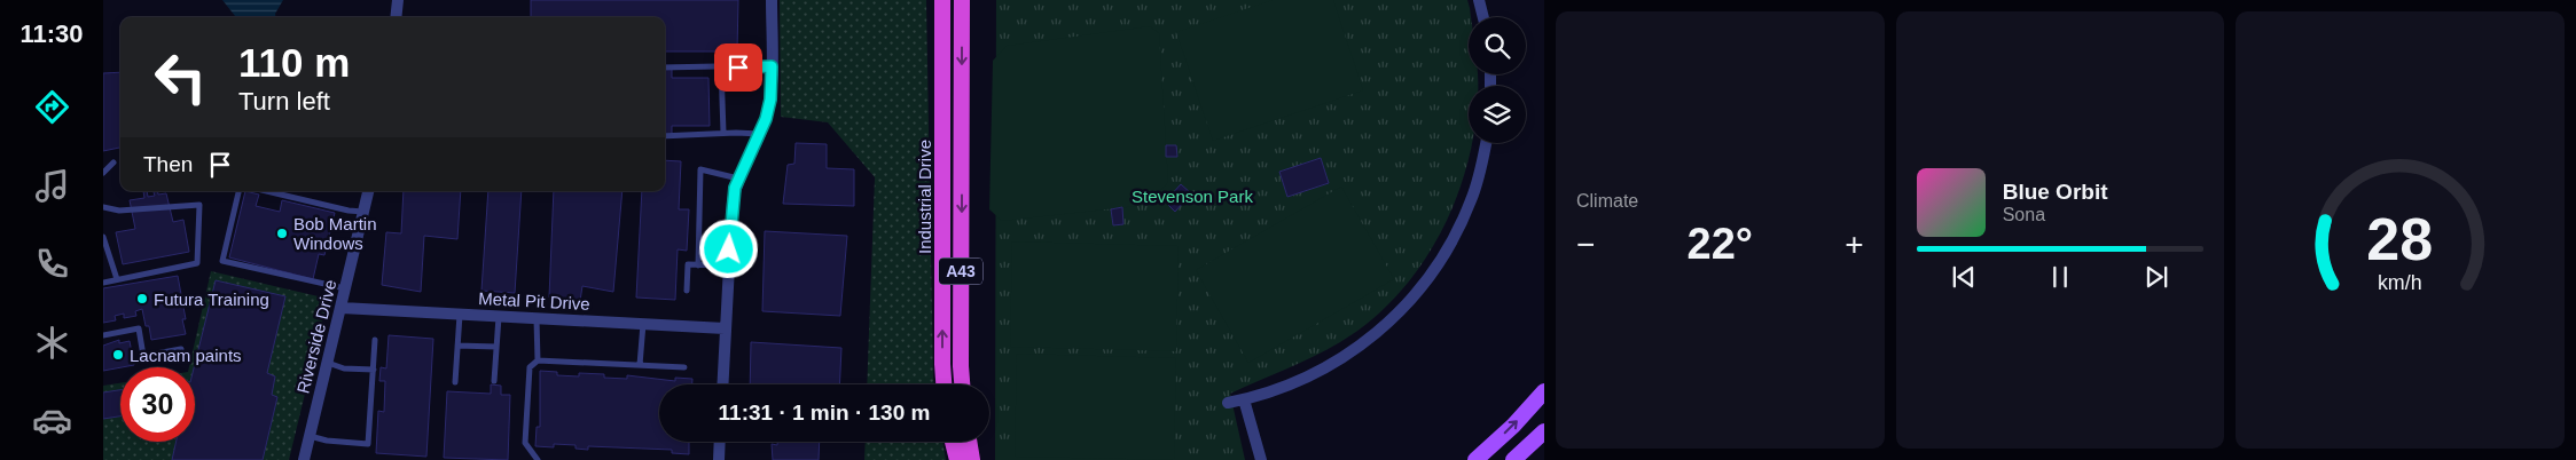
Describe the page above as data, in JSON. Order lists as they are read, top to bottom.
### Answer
{
  "streets": {
    "highway": ["Industrial Drive", "A43"],
    "street": ["Metal Pit Drive", "Riverside Drive"]
  },
  "crossings": [
    ["Metal Pit Drive", "Riverside Drive"]
  ],
  "parks": ["Stevenson Park"],
  "places": ["Bob Martin Windows", "Futura Training", "Lacnam paints"],
  "page": {
    "tabs": "11:30",
    "tile": "Climate",
    "turn": ["110 m", "Turn left"],
    "then": "Then",
    "song": ["Blue Orbit", "Sona"],
    "heat": ["−", "22°", "+"],
    "limit": "30",
    "trip": "11:31 · 1 min · 130 m",
    "gauge": ["28", "km/h"]
  }
}
